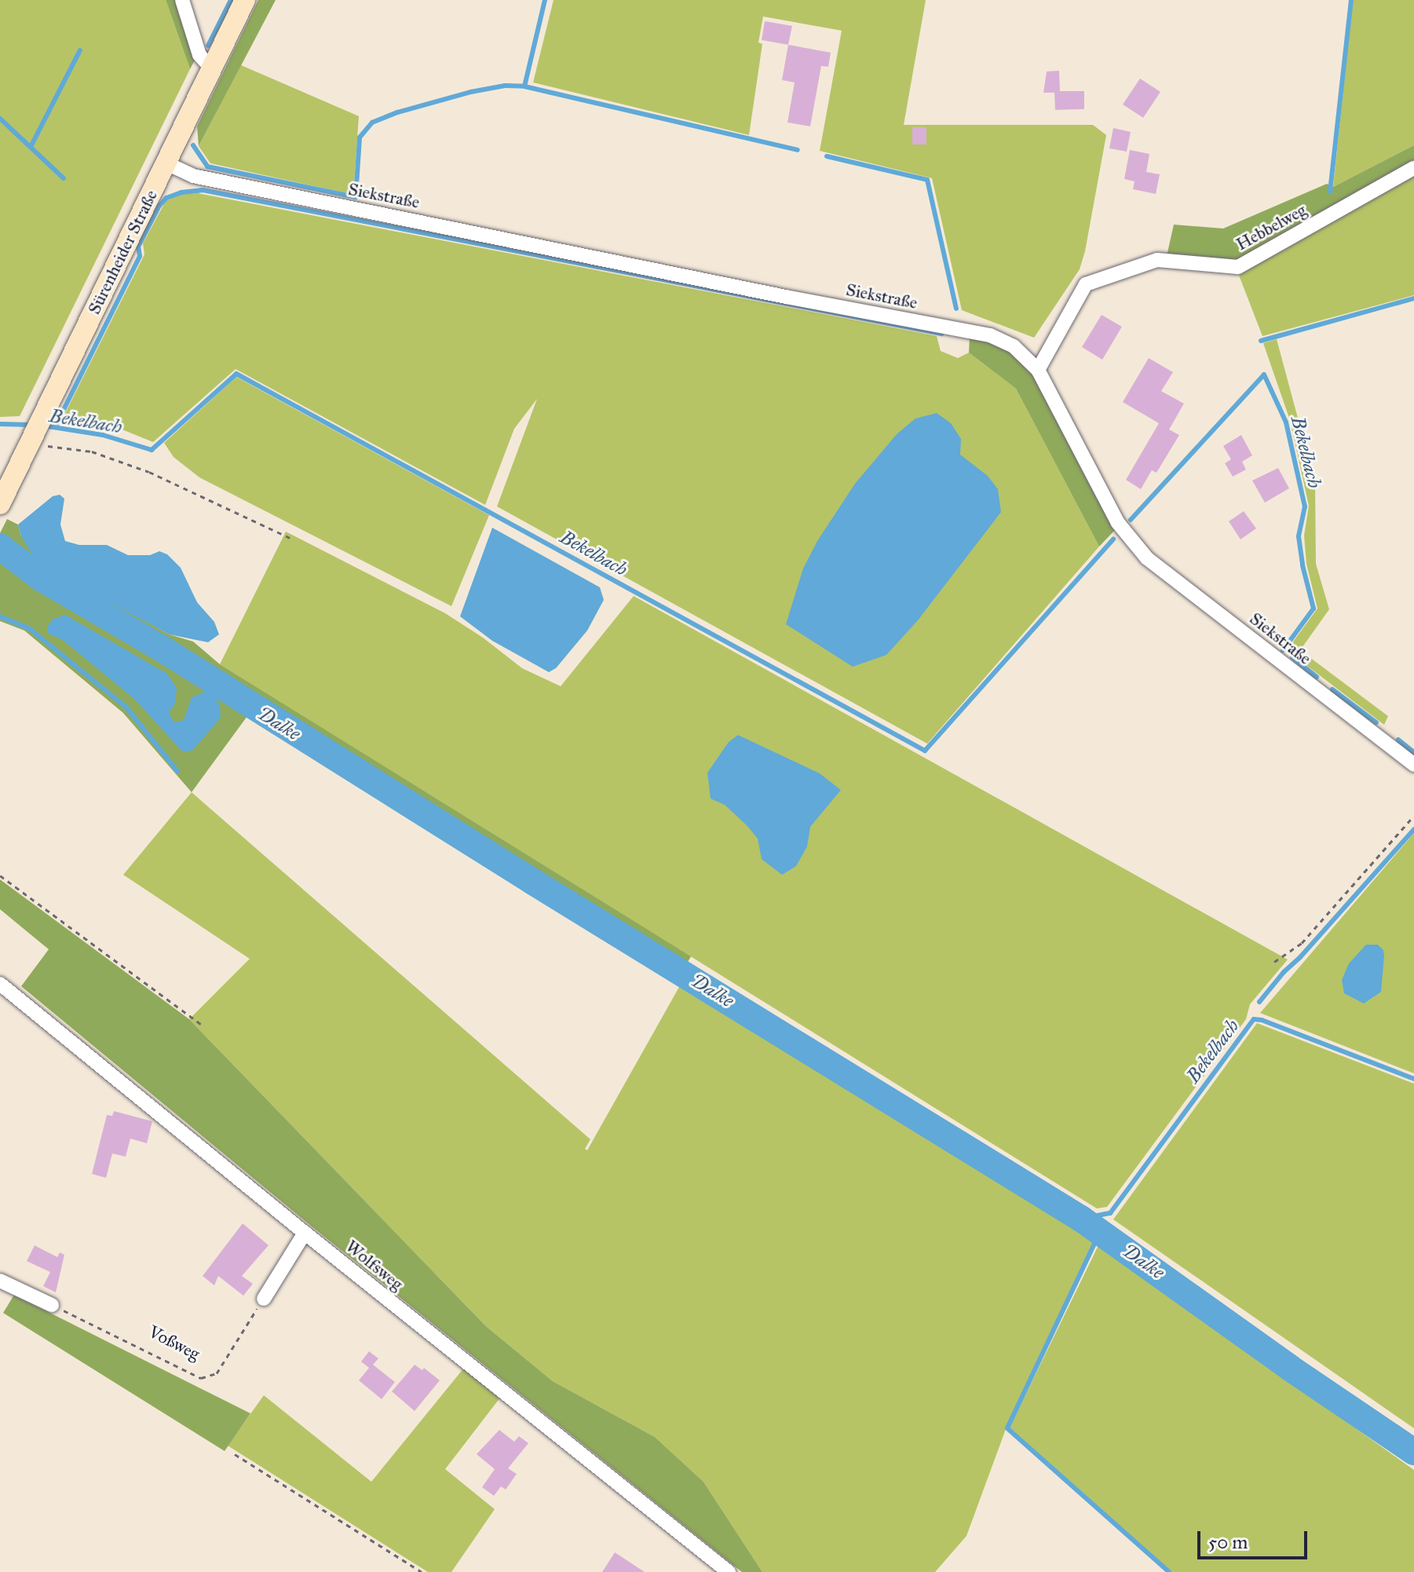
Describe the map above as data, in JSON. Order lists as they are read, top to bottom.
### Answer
{
  "streets": {
    "street": [
      "Siekstraße",
      "Hebbelweg",
      "Sürenheider Straße",
      "Wolfsweg"
    ],
    "path": ["Voßweg"]
  },
  "crossings": [
    ["Siekstraße", "Hebbelweg"],
    ["Siekstraße", "Sürenheider Straße"]
  ],
  "water": ["Bekelbach", "Dalke"],
  "scale_bar": "50 m"
}
